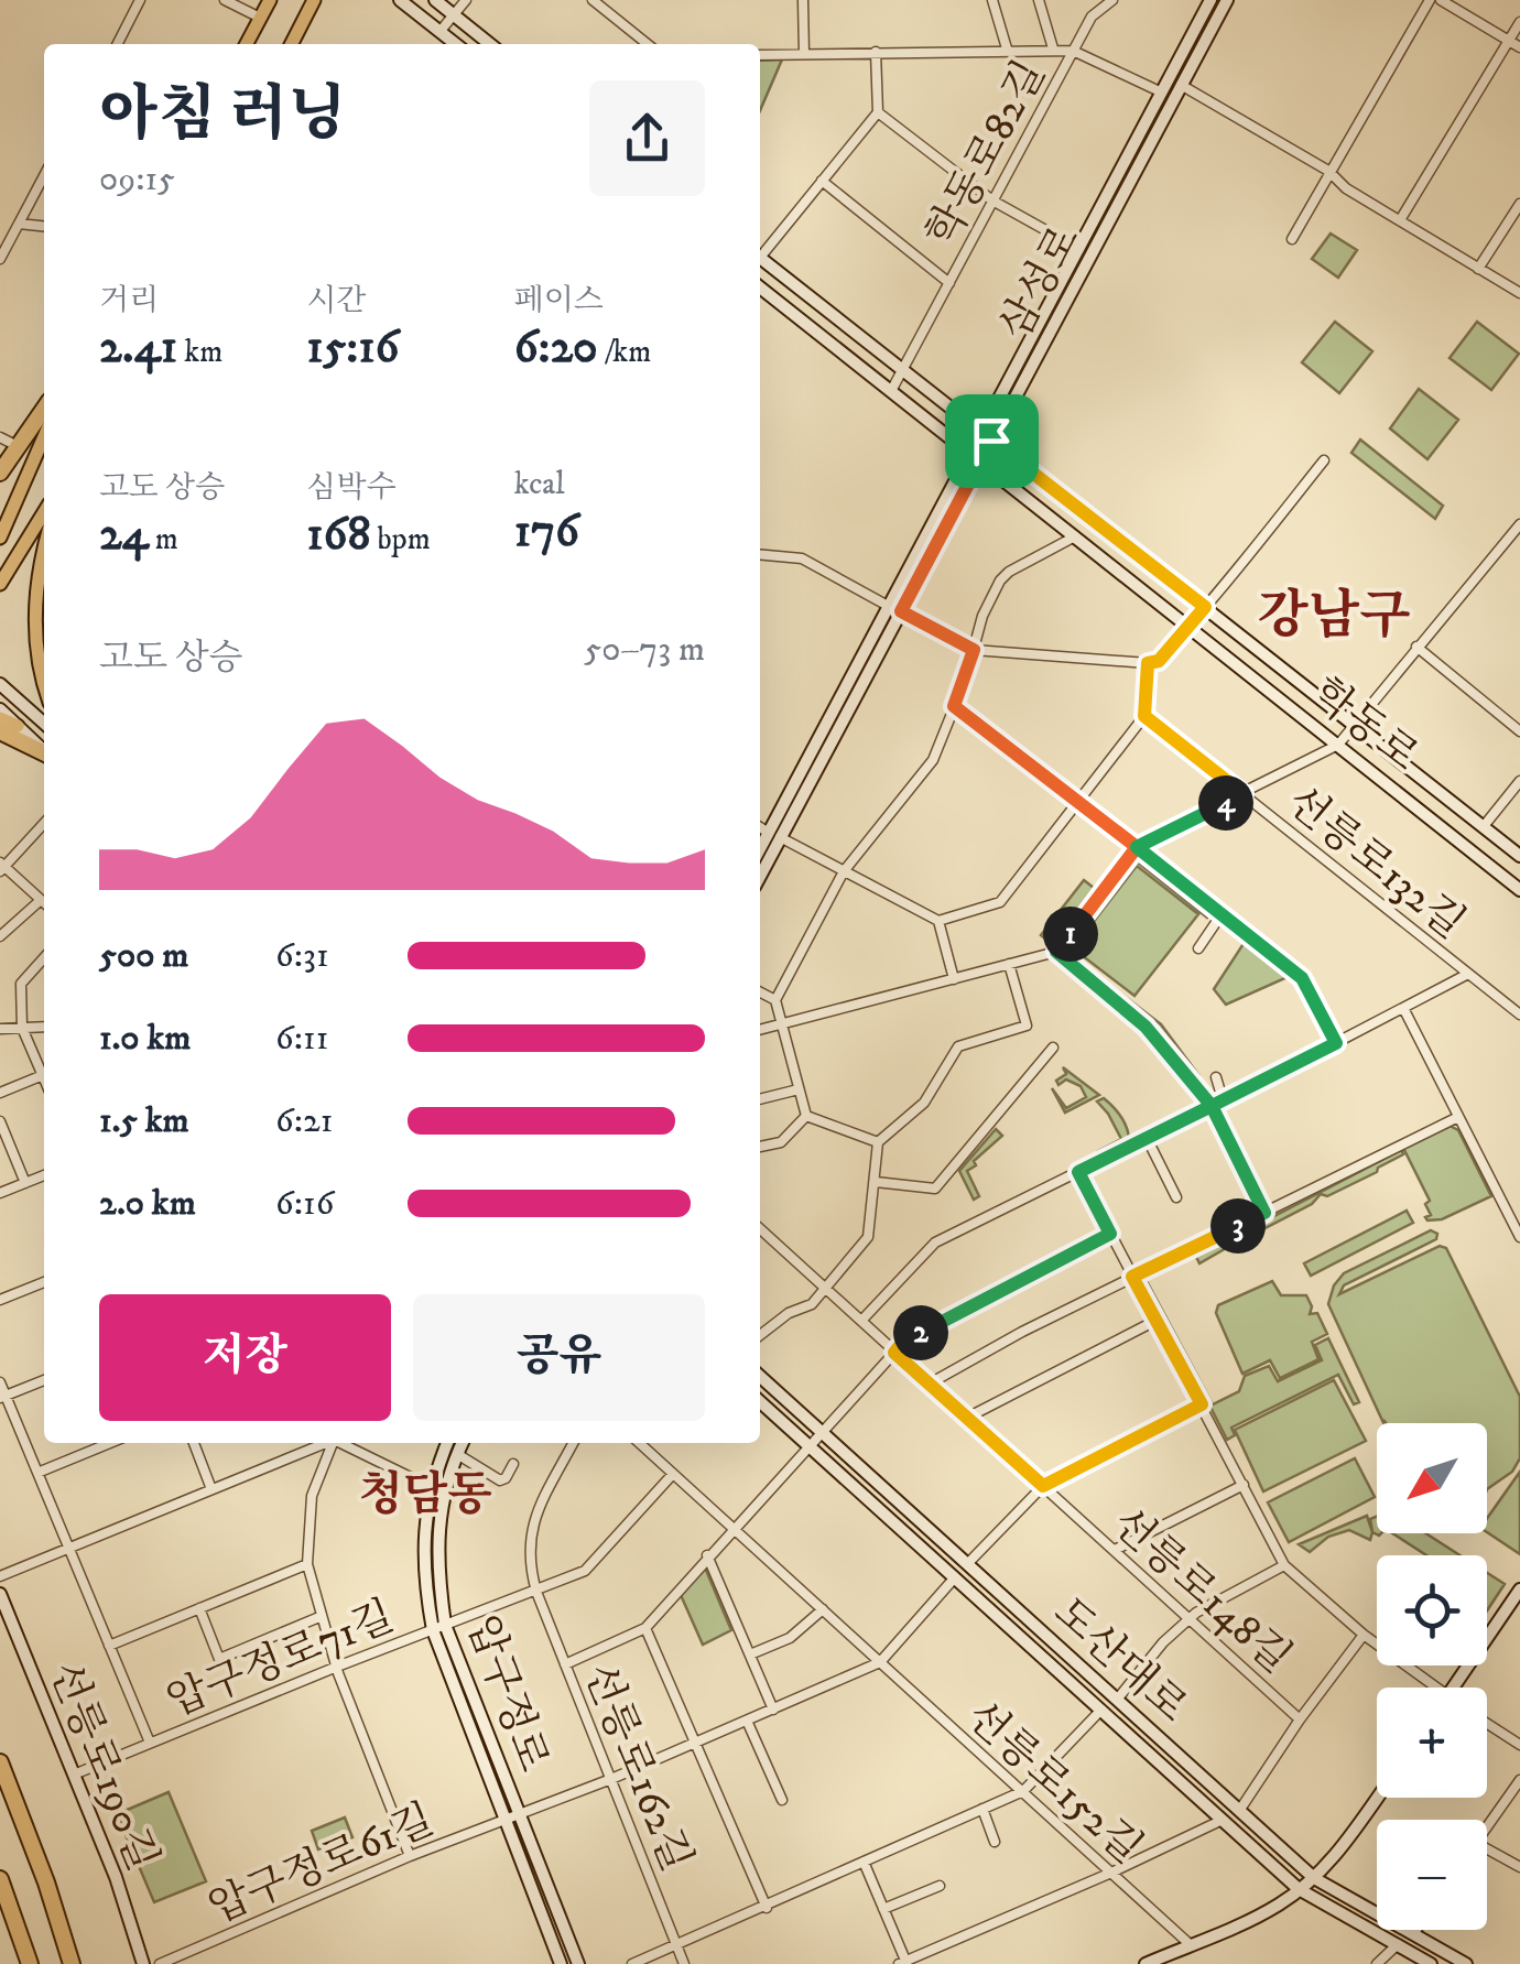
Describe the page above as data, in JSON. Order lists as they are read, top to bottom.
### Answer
{
  "streets": {
    "main road": [
      "삼성로",
      "학동로",
      "도산대로",
      "압구정로",
      "선릉로190길"
    ],
    "street": [
      "학동로82길",
      "선릉로132길",
      "선릉로148길",
      "압구정로71길",
      "선릉로162길",
      "선릉로152길",
      "압구정로61길"
    ]
  },
  "crossings": [
    ["학동로82길", "학동로"],
    ["삼성로", "학동로"],
    ["압구정로71길", "압구정로"],
    ["압구정로71길", "선릉로190길"],
    ["압구정로71길", "선릉로162길"],
    ["압구정로71길", "선릉로152길"],
    ["압구정로", "압구정로61길"],
    ["선릉로162길", "압구정로61길"],
    ["선릉로152길", "압구정로61길"]
  ],
  "districts": ["강남구", "청담동"],
  "north": "bottom left",
  "page": {
    "heading": ["아침 러닝", "09:15"],
    "stats": [
      ["거리", "2.41 km"],
      ["시간", "15:16"],
      ["페이스", "6:20 /km"],
      ["고도 상승", "24 m"],
      ["심박수", "168 bpm"],
      ["kcal", "176"]
    ],
    "chart": ["고도 상승", "50–73 m"],
    "pins": [
      "4",
      "1",
      "3",
      "2"
    ],
    "list": [
      {
        "name": "500 m",
        "note": "6:31"
      },
      {
        "name": "1.0 km",
        "note": "6:11"
      },
      {
        "name": "1.5 km",
        "note": "6:21"
      },
      {
        "name": "2.0 km",
        "note": "6:16"
      }
    ],
    "buttons": ["저장", "공유"],
    "map_buttons": ["+", "−"]
  }
}
